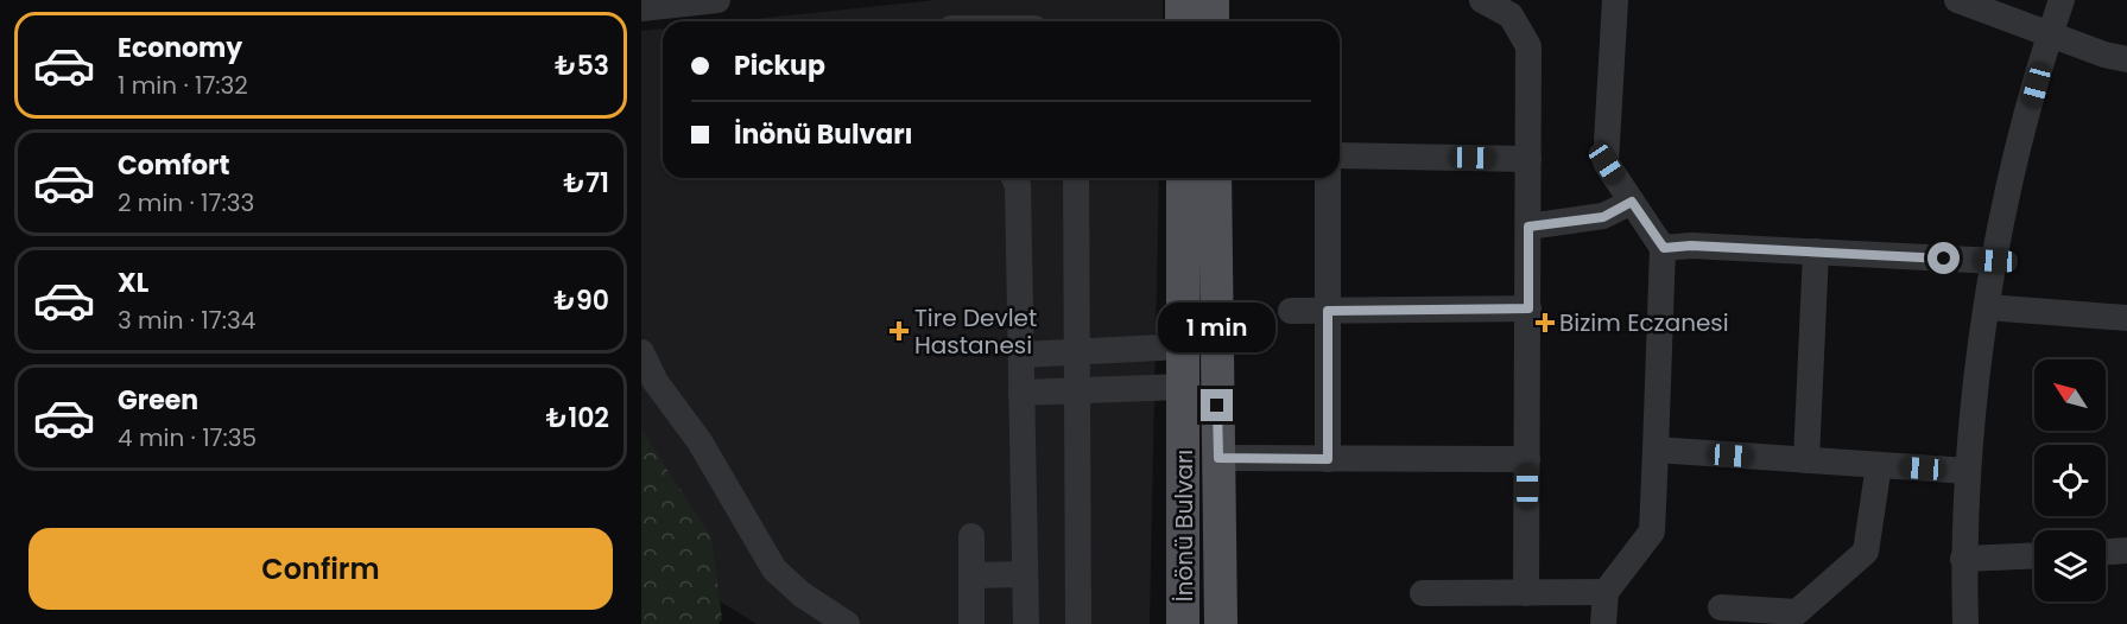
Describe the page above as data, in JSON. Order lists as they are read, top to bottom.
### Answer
{
  "streets": {
    "main road": ["İnönü Bulvarı"]
  },
  "places": {
    "health": ["Bizim Eczanesi", "Tire Devlet Hastanesi"]
  },
  "north": "top left",
  "page": {
    "list": [
      {
        "name": "Economy",
        "note": "1 min · 17:32",
        "value": "₺53"
      },
      {
        "name": "Comfort",
        "note": "2 min · 17:33",
        "value": "₺71"
      },
      {
        "name": "XL",
        "note": "3 min · 17:34",
        "value": "₺90"
      },
      {
        "name": "Green",
        "note": "4 min · 17:35",
        "value": "₺102"
      }
    ],
    "banner": ["Pickup", "İnönü Bulvarı"],
    "bubble": "1 min",
    "buttons": "Confirm"
  }
}
